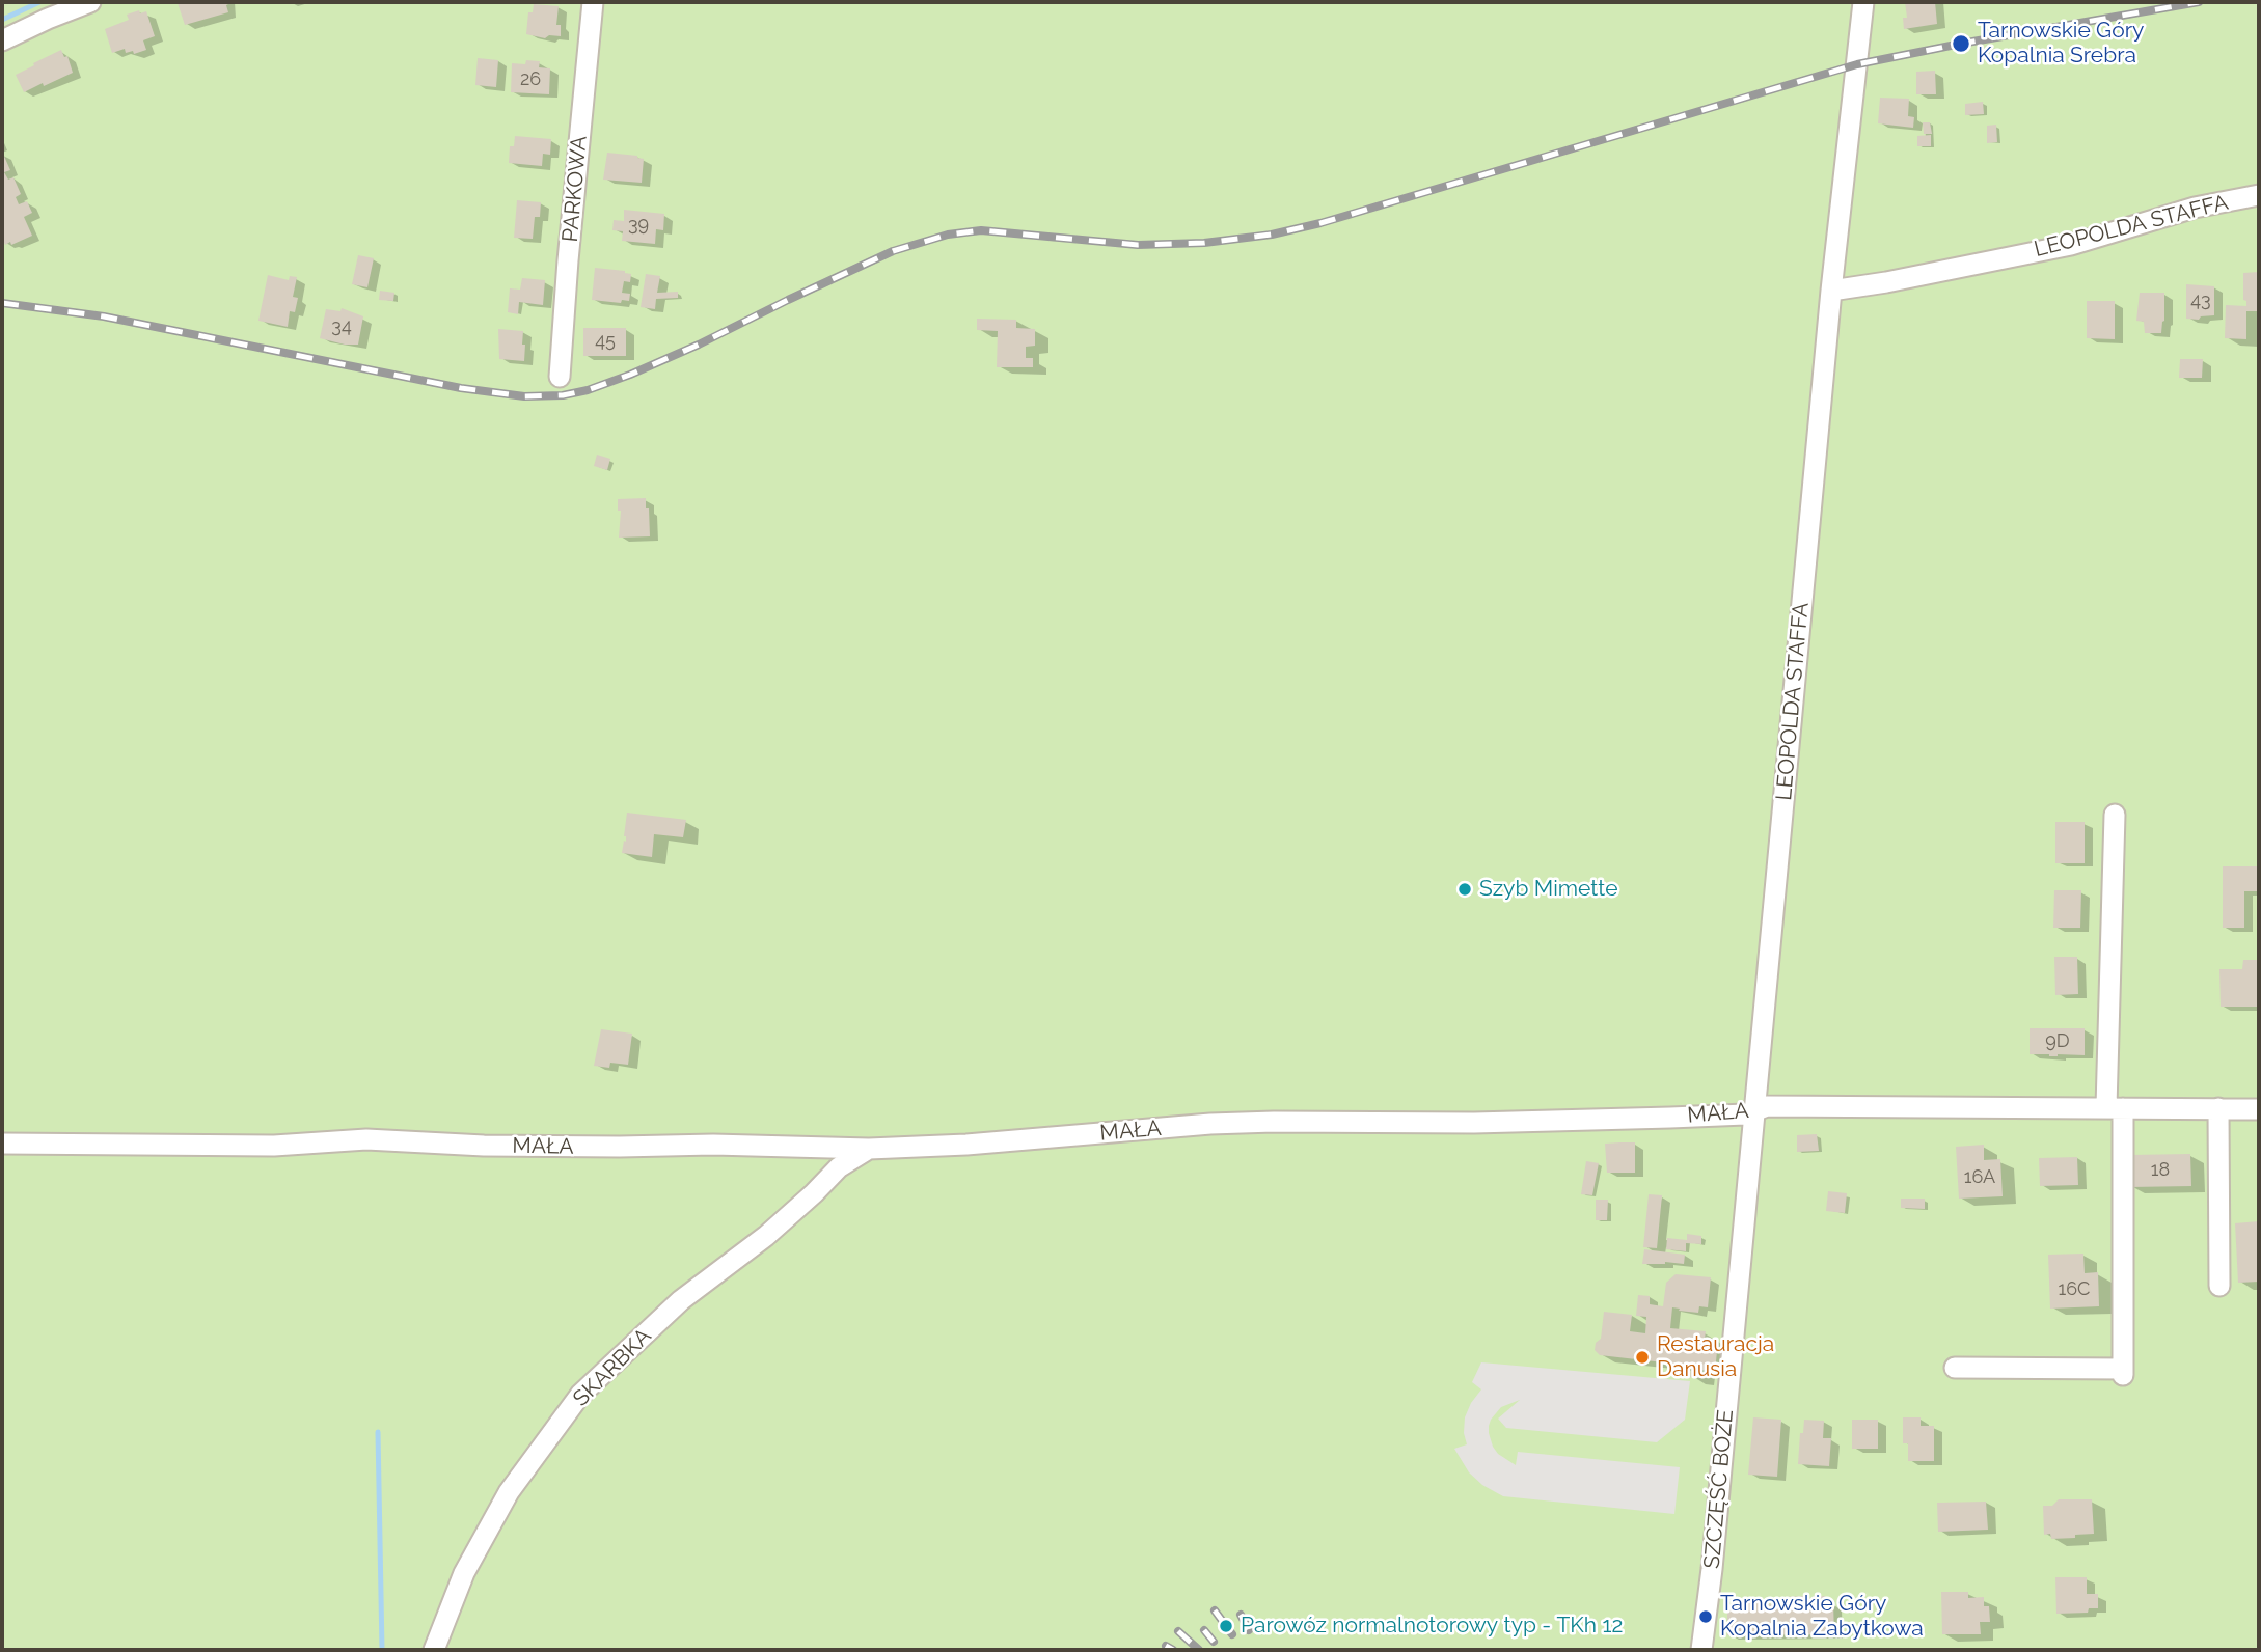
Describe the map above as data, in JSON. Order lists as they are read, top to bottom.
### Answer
{
  "streets": {
    "street": [
      "PARKOWA",
      "LEOPOLDA STAFFA",
      "MAŁA",
      "SKARBKA",
      "SZCZĘŚĆ BOŻE"
    ]
  },
  "crossings": [
    ["LEOPOLDA STAFFA", "MAŁA"],
    ["LEOPOLDA STAFFA", "SZCZĘŚĆ BOŻE"],
    ["MAŁA", "SKARBKA"],
    ["MAŁA", "SZCZĘŚĆ BOŻE"]
  ],
  "places": [
    "Tarnowskie Góry Kopalnia Srebra",
    "Szyb Mimette",
    "Restauracja Danusia",
    "Tarnowskie Góry Kopalnia Zabytkowa",
    "Parowóz normalnotorowy typ - TKh 12"
  ],
  "house_numbers": [
    "26",
    "39",
    "43",
    "34",
    "45",
    "9D",
    "18",
    "16A",
    "16C"
  ]
}
